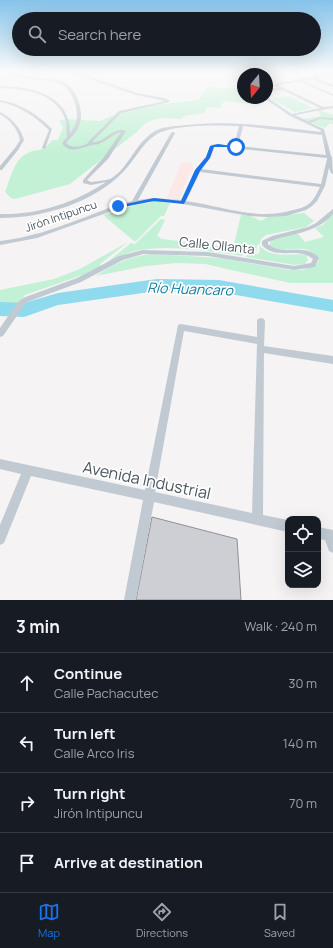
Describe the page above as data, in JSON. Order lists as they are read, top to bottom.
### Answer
{
  "streets": {
    "street": ["Jirón Intipuncu", "Calle Ollanta", "Avenida Industrial"]
  },
  "water": ["Río Huancaro"],
  "north": "bottom",
  "page": {
    "search": "Search here",
    "heading": ["3 min", "Walk · 240 m"],
    "list": [
      ["Continue", "Calle Pachacutec", "30 m"],
      ["Turn left", "Calle Arco Iris", "140 m"],
      ["Turn right", "Jirón Intipuncu", "70 m"],
      "Arrive at destination"
    ],
    "nav": ["Map", "Directions", "Saved"]
  }
}
